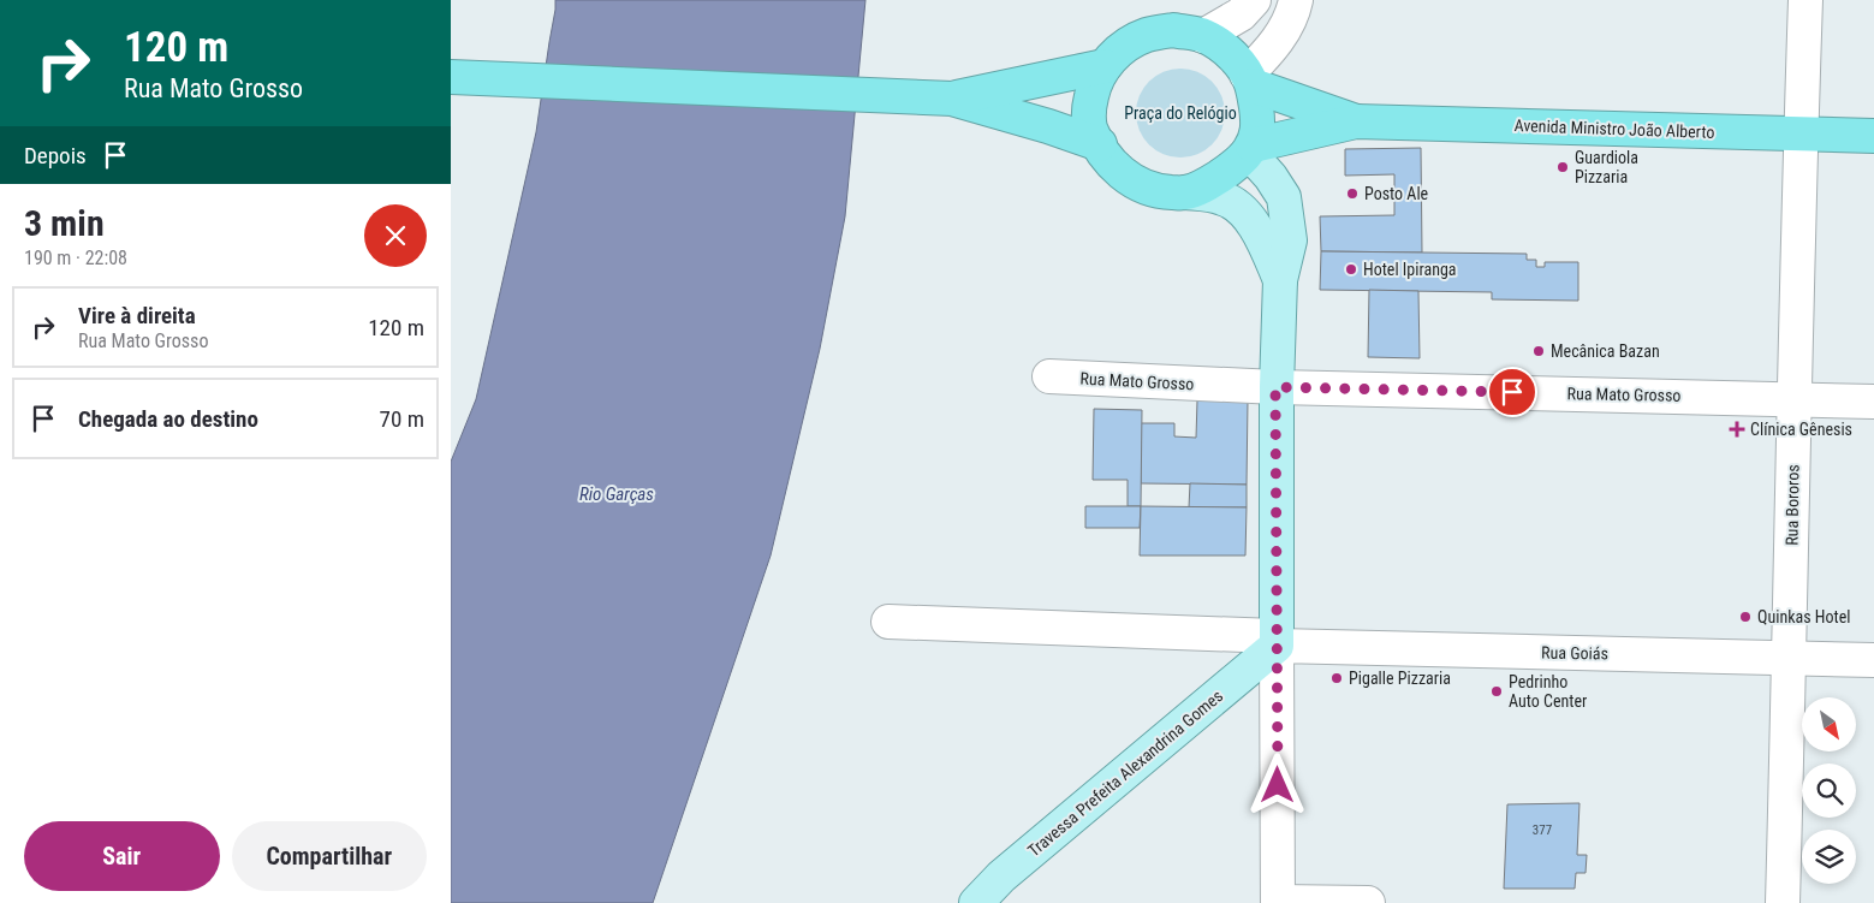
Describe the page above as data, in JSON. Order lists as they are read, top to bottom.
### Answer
{
  "streets": {
    "highway": ["Avenida Ministro João Alberto"],
    "main road": ["Travessa Prefeita Alexandrina Gomes"],
    "street": ["Rua Mato Grosso", "Rua Bororos", "Rua Goiás"]
  },
  "crossings": [
    ["Avenida Ministro João Alberto", "Rua Bororos"],
    ["Rua Mato Grosso", "Rua Bororos"],
    ["Rua Bororos", "Rua Goiás"],
    ["Rua Goiás", "Travessa Prefeita Alexandrina Gomes"]
  ],
  "water": ["Rio Garças"],
  "parks": ["Praça do Relógio"],
  "places": {
    "other": [
      "Guardiola Pizzaria",
      "Posto Ale",
      "Hotel Ipiranga",
      "Mecânica Bazan",
      "Quinkas Hotel",
      "Pigalle Pizzaria",
      "Pedrinho Auto Center"
    ],
    "health": ["Clínica Gênesis"]
  },
  "house_numbers": ["377"],
  "north": "bottom right",
  "page": {
    "turn": ["120 m", "Rua Mato Grosso"],
    "then": "Depois",
    "heading": ["3 min", "190 m · 22:08"],
    "list": [
      {
        "name": "Vire à direita",
        "note": "Rua Mato Grosso",
        "value": "120 m"
      },
      {
        "name": "Chegada ao destino",
        "value": "70 m"
      }
    ],
    "buttons": ["Sair", "Compartilhar"]
  }
}
